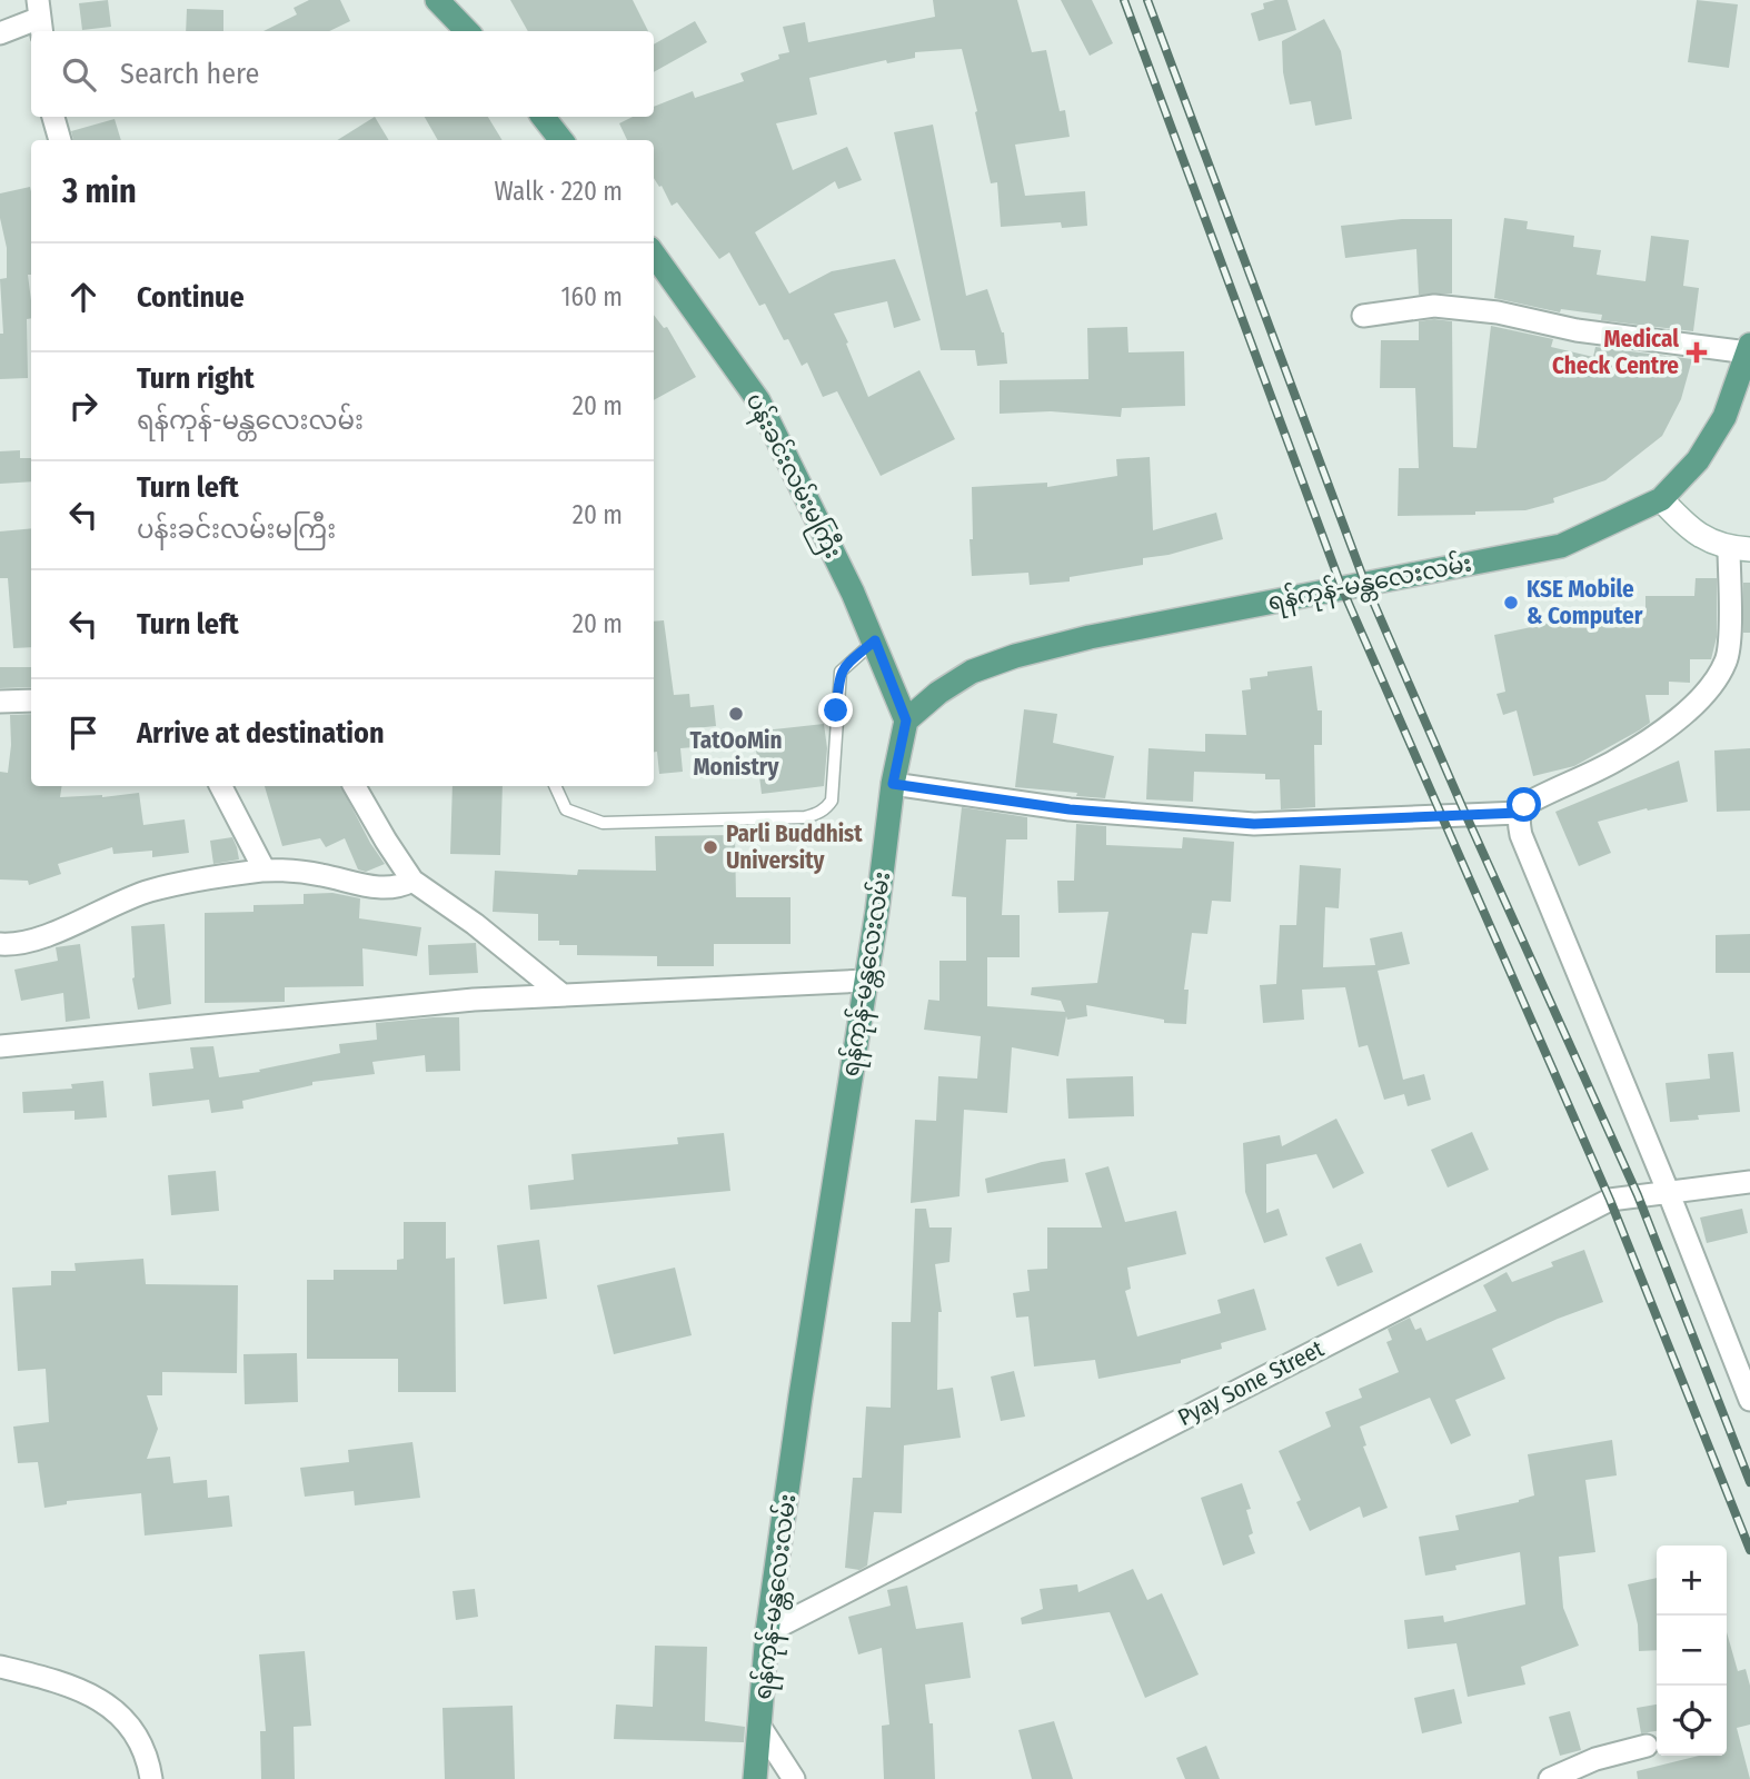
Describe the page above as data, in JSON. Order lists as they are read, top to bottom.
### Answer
{
  "streets": {
    "main road": ["ပန်းခင်းလမ်းမကြီး", "ရန်ကုန်-မန္တလေးလမ်း"],
    "street": ["Pyay Sone Street"]
  },
  "crossings": [
    ["ပန်းခင်းလမ်းမကြီး", "ရန်ကုန်-မန္တလေးလမ်း"],
    ["ရန်ကုန်-မန္တလေးလမ်း", "Pyay Sone Street"]
  ],
  "places": {
    "health": ["Medical Check Centre"],
    "other": ["KSE Mobile & Computer", "TatOoMin Monistry", "Parli Buddhist University"]
  },
  "page": {
    "search": "Search here",
    "heading": ["3 min", "Walk · 220 m"],
    "list": [
      ["Continue", "160 m"],
      ["Turn right", "ရန်ကုန်-မန္တလေးလမ်း", "20 m"],
      ["Turn left", "ပန်းခင်းလမ်းမကြီး", "20 m"],
      ["Turn left", "20 m"],
      "Arrive at destination"
    ],
    "map_buttons": ["+", "−"]
  }
}
